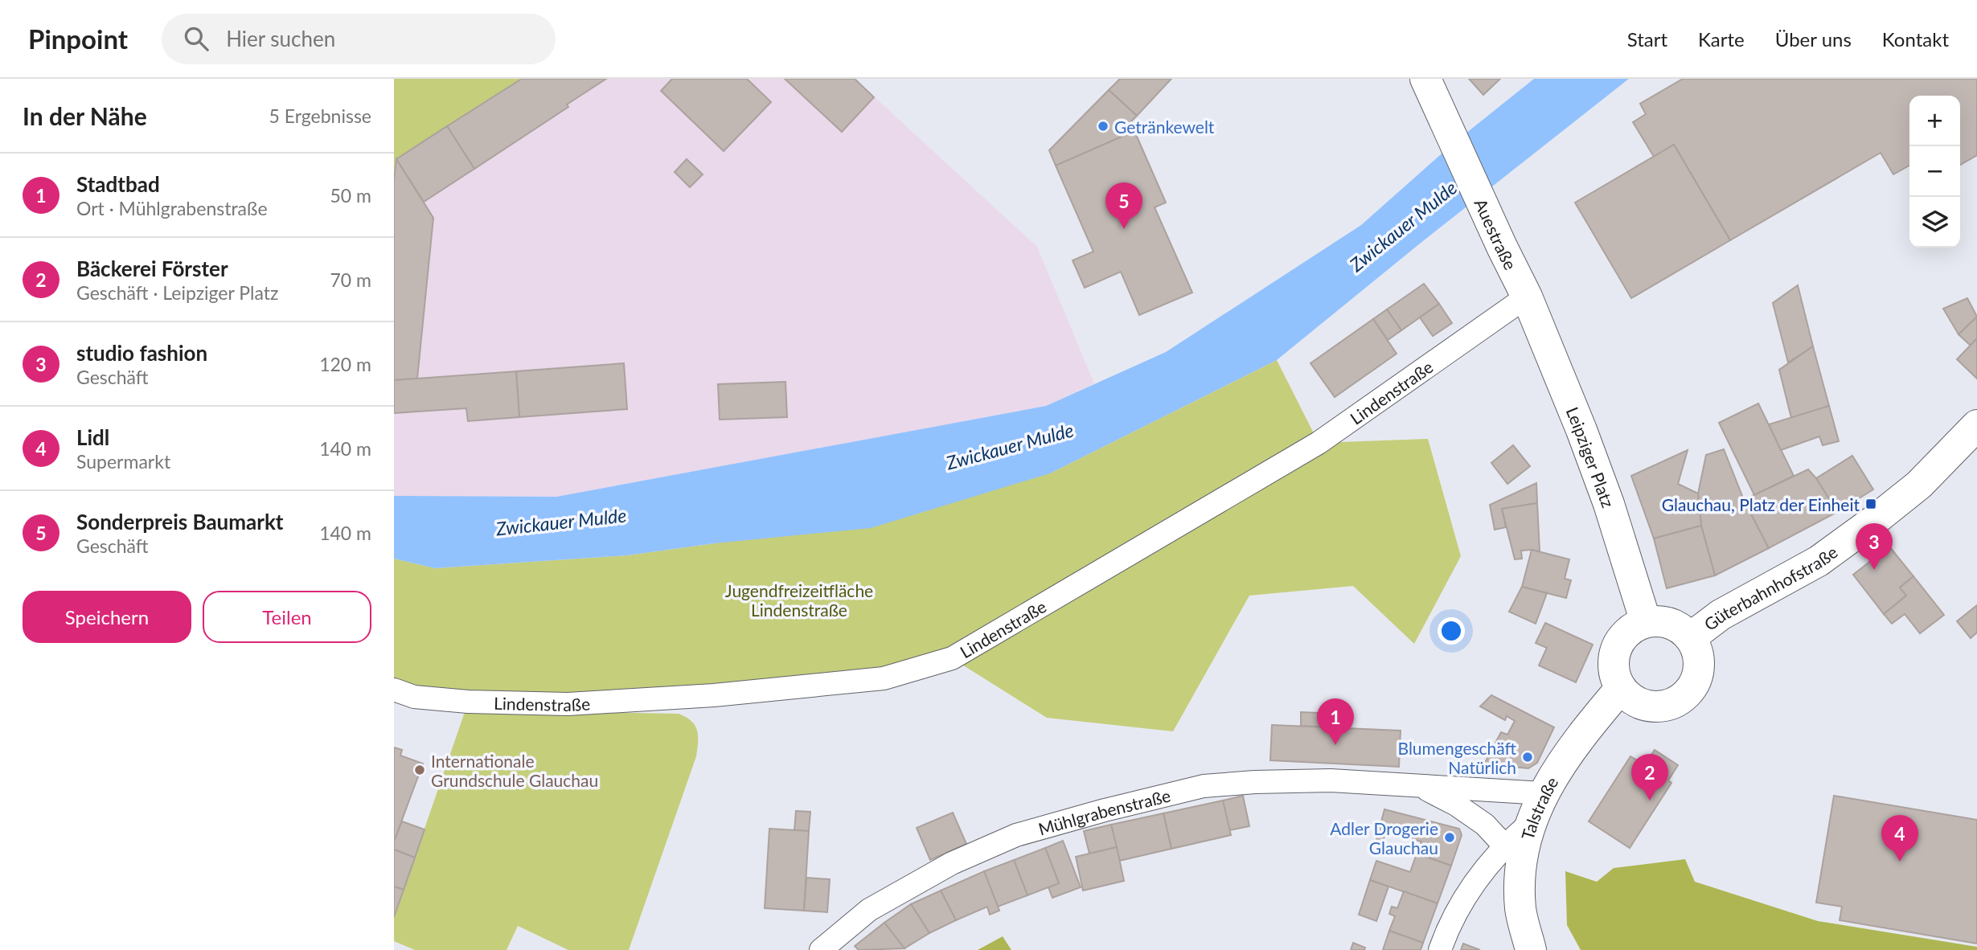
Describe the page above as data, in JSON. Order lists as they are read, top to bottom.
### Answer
{
  "streets": {
    "street": [
      "Auestraße",
      "Lindenstraße",
      "Leipziger Platz",
      "Güterbahnhofstraße",
      "Talstraße",
      "Mühlgrabenstraße"
    ]
  },
  "crossings": [
    ["Auestraße", "Lindenstraße"],
    ["Auestraße", "Leipziger Platz"],
    ["Lindenstraße", "Leipziger Platz"],
    ["Leipziger Platz", "Güterbahnhofstraße"],
    ["Leipziger Platz", "Talstraße"],
    ["Güterbahnhofstraße", "Talstraße"],
    ["Talstraße", "Mühlgrabenstraße"]
  ],
  "water": ["Zwickauer Mulde"],
  "parks": ["Jugendfreizeitfläche Lindenstraße"],
  "places": {
    "other": [
      "Getränkewelt",
      "Blumengeschäft Natürlich",
      "Internationale Grundschule Glauchau",
      "Adler Drogerie Glauchau"
    ],
    "transit": ["Glauchau, Platz der Einheit"]
  },
  "page": {
    "header": "Pinpoint",
    "search": "Hier suchen",
    "nav": [
      "Start",
      "Karte",
      "Über uns",
      "Kontakt"
    ],
    "heading": ["In der Nähe", "5 Ergebnisse"],
    "map_buttons": ["+", "−"],
    "list": [
      {
        "mark": "1",
        "name": "Stadtbad",
        "note": "Ort · Mühlgrabenstraße",
        "value": "50 m"
      },
      {
        "mark": "2",
        "name": "Bäckerei Förster",
        "note": "Geschäft · Leipziger Platz",
        "value": "70 m"
      },
      {
        "mark": "3",
        "name": "studio fashion",
        "note": "Geschäft",
        "value": "120 m"
      },
      {
        "mark": "4",
        "name": "Lidl",
        "note": "Supermarkt",
        "value": "140 m"
      },
      {
        "mark": "5",
        "name": "Sonderpreis Baumarkt",
        "note": "Geschäft",
        "value": "140 m"
      }
    ],
    "pins": [
      "5",
      "3",
      "1",
      "2",
      "4"
    ],
    "buttons": ["Speichern", "Teilen"]
  }
}
